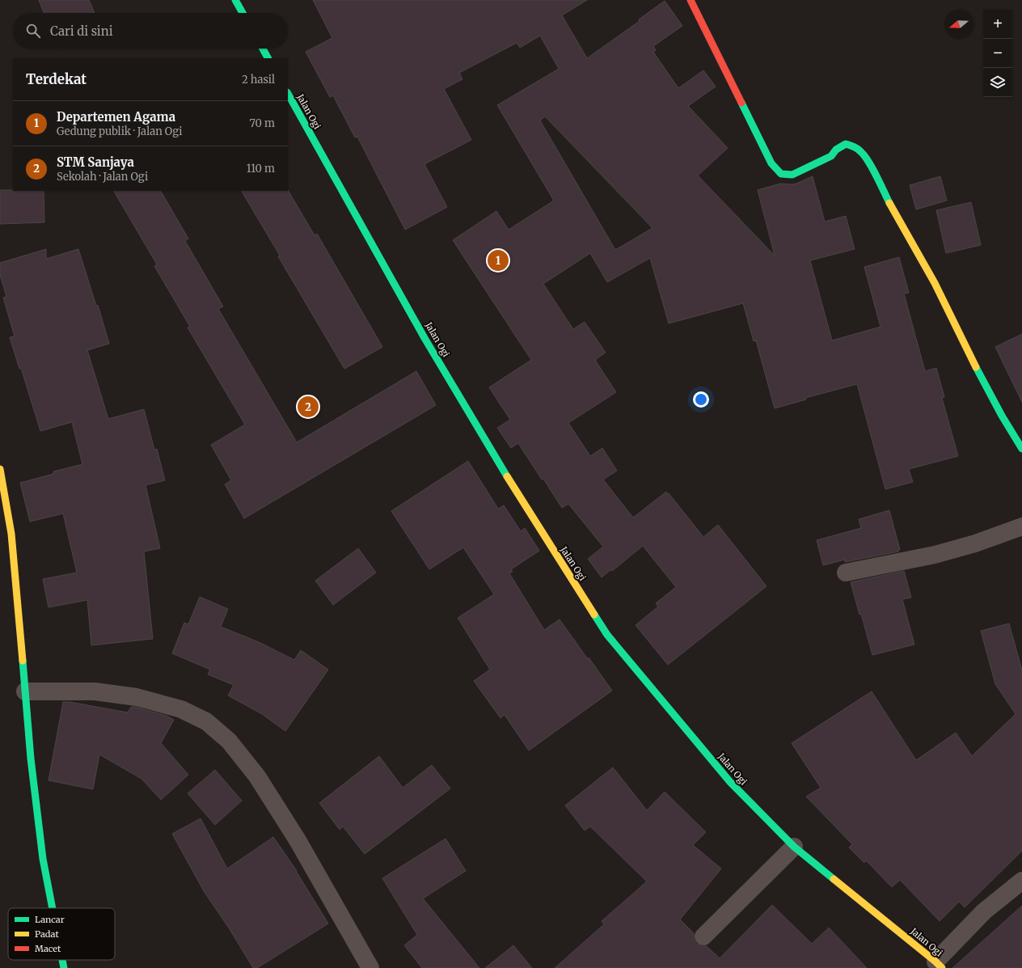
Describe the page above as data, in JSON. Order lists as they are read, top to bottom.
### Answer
{
  "streets": {
    "street": ["Jalan Ogi"]
  },
  "legend": ["Lancar", "Padat", "Macet"],
  "north": "left",
  "page": {
    "map_buttons": ["+", "−"],
    "search": "Cari di sini",
    "heading": ["Terdekat", "2 hasil"],
    "list": [
      {
        "mark": "1",
        "name": "Departemen Agama",
        "note": "Gedung publik · Jalan Ogi",
        "value": "70 m"
      },
      {
        "mark": "2",
        "name": "STM Sanjaya",
        "note": "Sekolah · Jalan Ogi",
        "value": "110 m"
      }
    ],
    "pins": ["1", "2"]
  }
}
